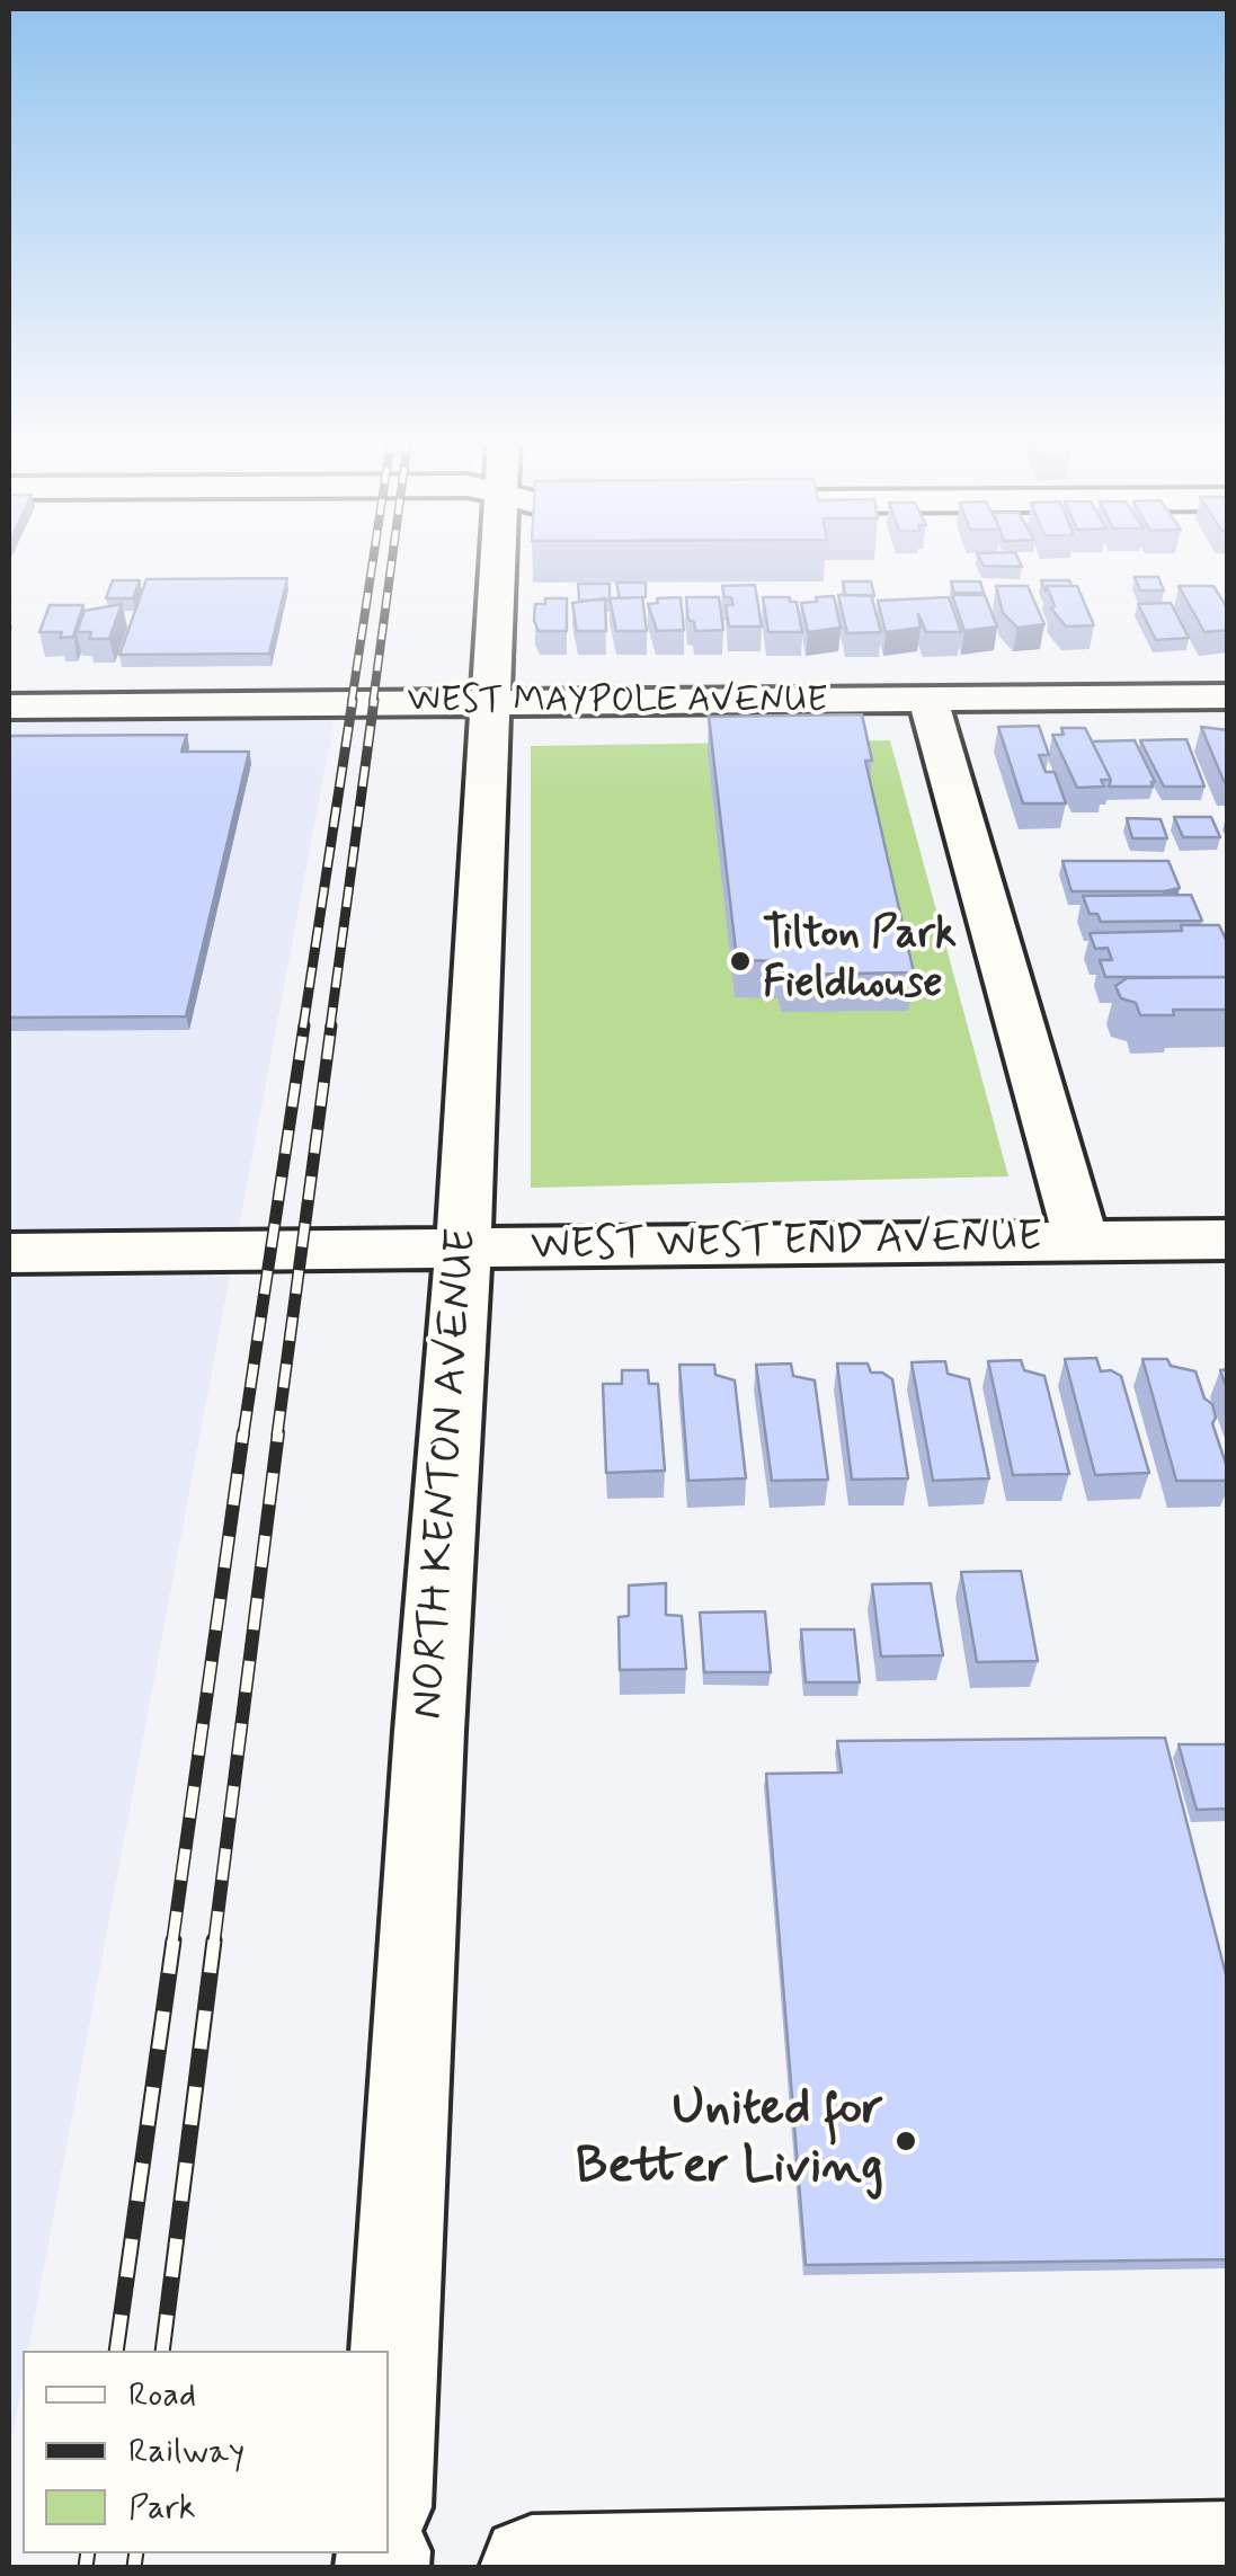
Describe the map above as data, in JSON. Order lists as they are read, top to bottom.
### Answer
{
  "streets": {
    "street": ["WEST MAYPOLE AVENUE", "WEST WEST END AVENUE", "NORTH KENTON AVENUE"]
  },
  "crossings": [
    ["WEST MAYPOLE AVENUE", "NORTH KENTON AVENUE"],
    ["WEST WEST END AVENUE", "NORTH KENTON AVENUE"]
  ],
  "places": ["Tilton Park Fieldhouse", "United for Better Living"],
  "legend": ["Road", "Railway", "Park"]
}
